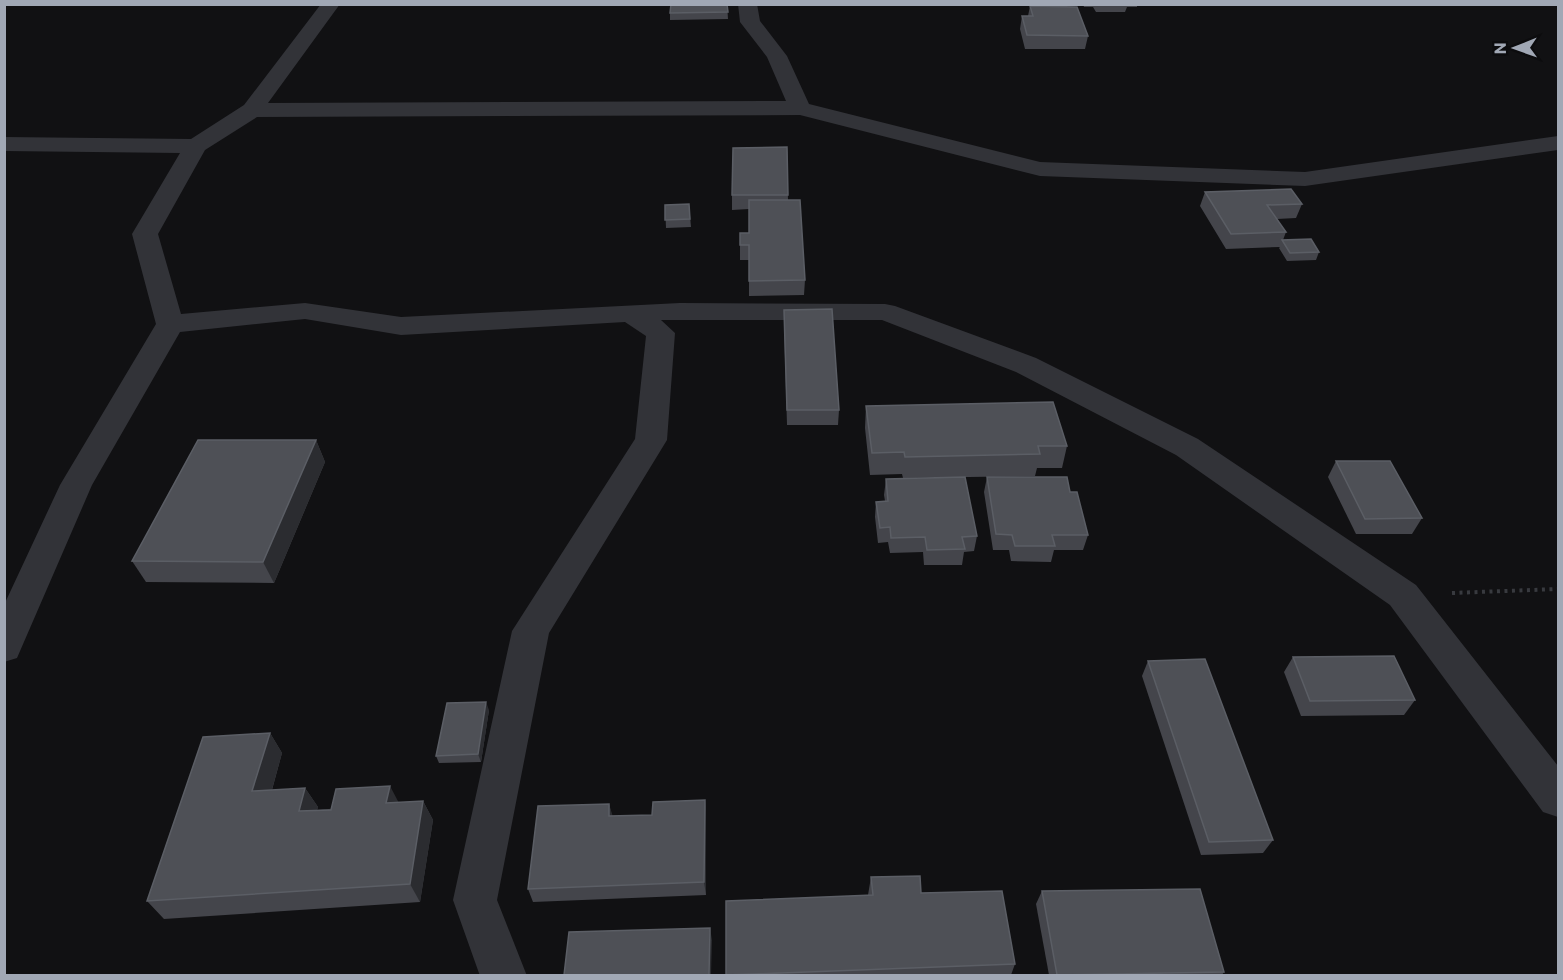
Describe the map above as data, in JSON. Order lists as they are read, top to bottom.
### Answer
{
  "north": "left"
}
